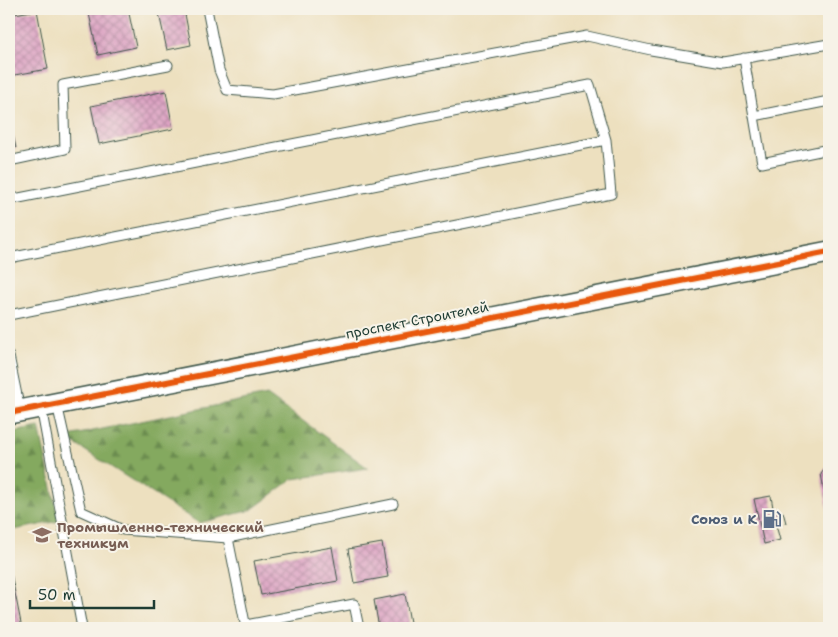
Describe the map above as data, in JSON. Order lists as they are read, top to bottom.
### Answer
{
  "streets": {
    "street": ["проспект Строителей"]
  },
  "places": {
    "fuel station": ["Союз и К"],
    "school or university": ["Промышленно-технический техникум"]
  },
  "scale_bar": "50 m"
}
